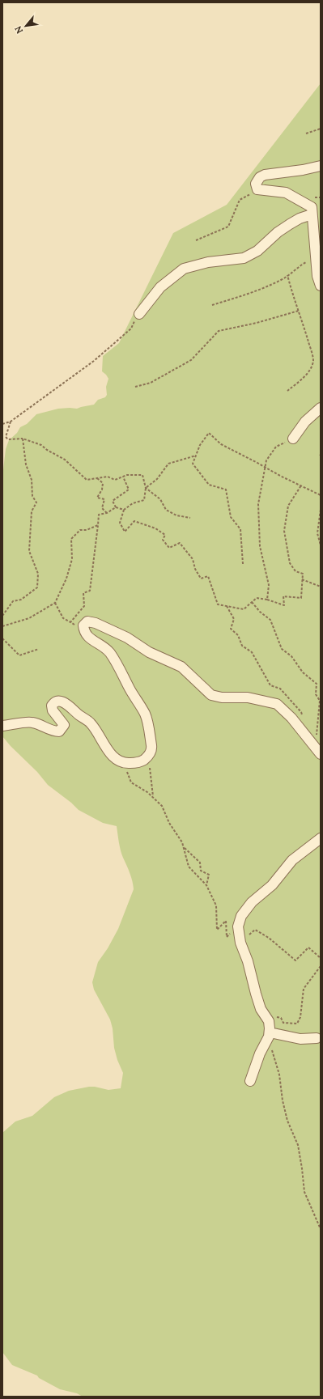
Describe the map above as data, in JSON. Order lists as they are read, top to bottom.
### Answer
{
  "north": "bottom left"
}
